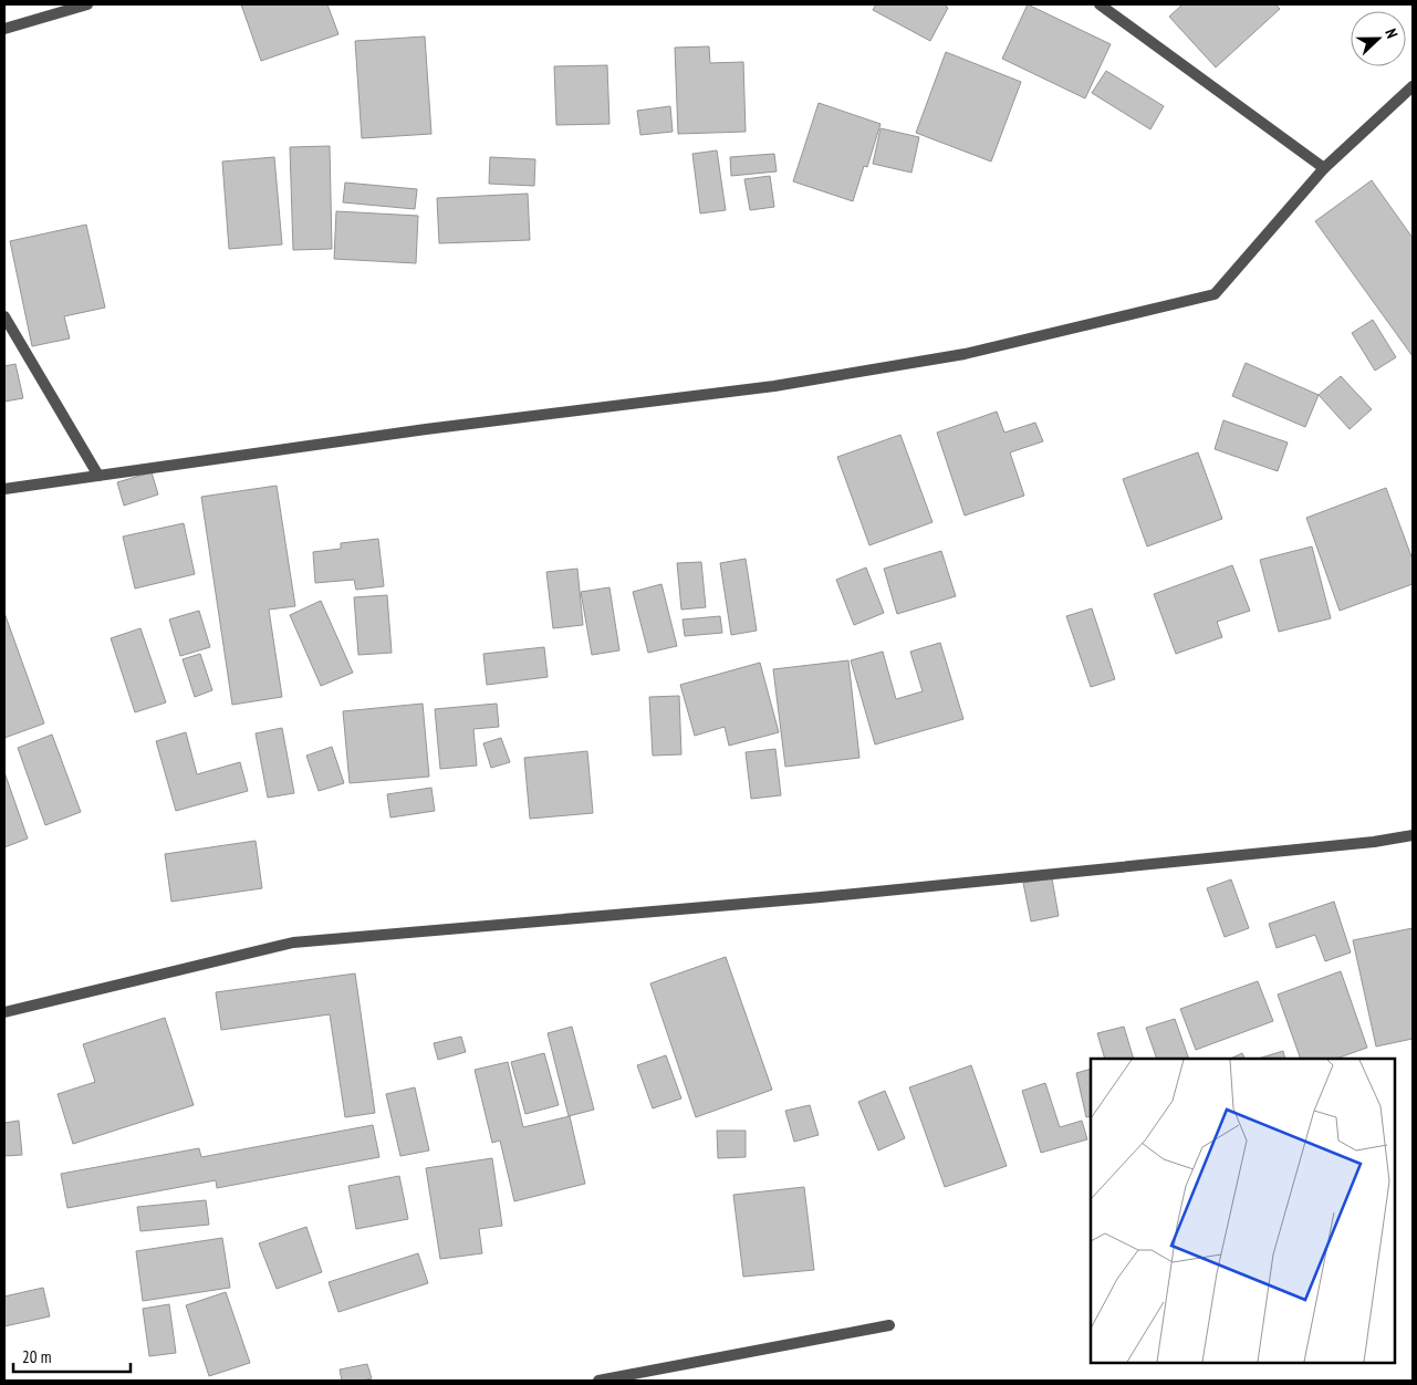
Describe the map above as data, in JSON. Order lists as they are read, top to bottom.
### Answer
{
  "scale_bar": "20 m",
  "north": "right"
}
